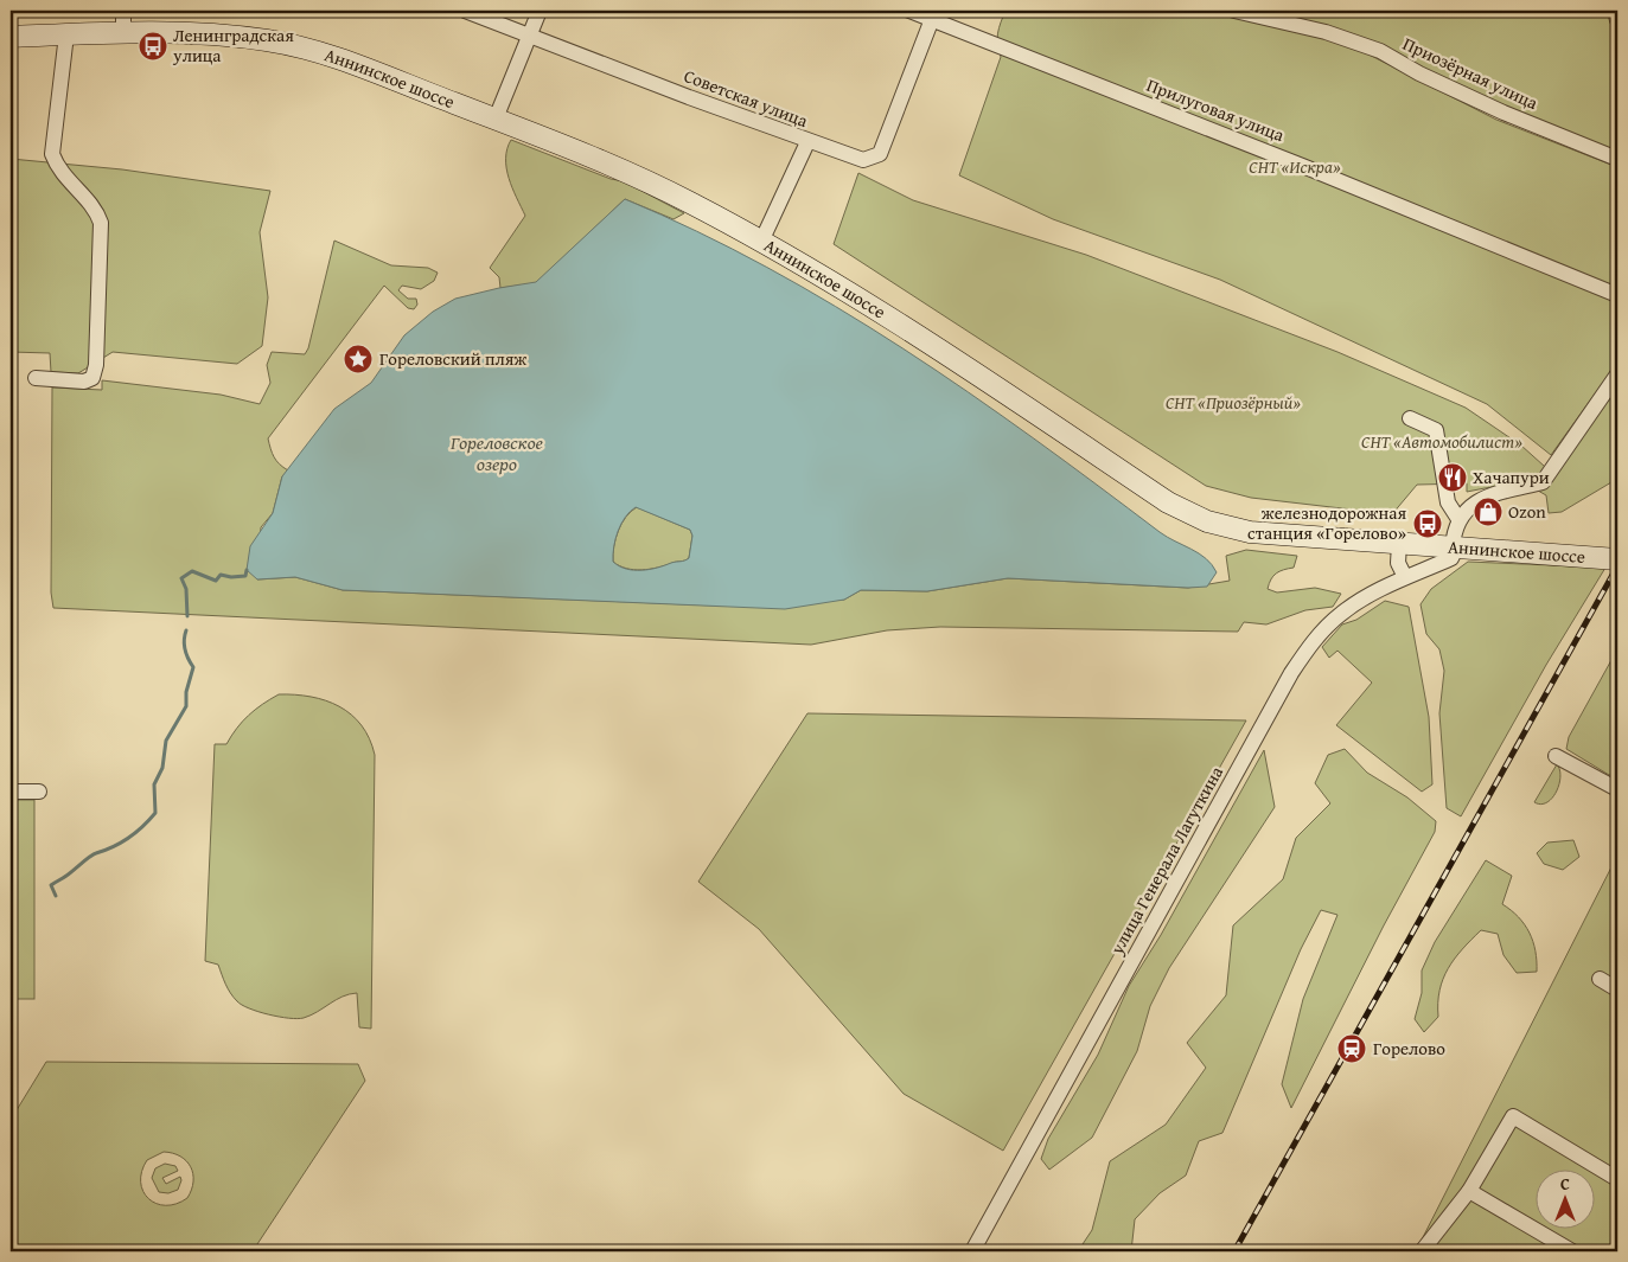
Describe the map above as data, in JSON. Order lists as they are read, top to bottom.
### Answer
{
  "streets": {
    "main road": ["Аннинское шоссе"],
    "street": [
      "Приозёрная улица",
      "Советская улица",
      "Прилуговая улица",
      "улица Генерала Лагуткина"
    ]
  },
  "crossings": [
    ["Аннинское шоссе", "улица Генерала Лагуткина"],
    ["Советская улица", "Прилуговая улица"]
  ],
  "water": ["Гореловское озеро"],
  "parks": ["СНТ «Искра»", "СНТ «Приозёрный»", "СНТ «Автомобилист»"],
  "places": {
    "bus stop": ["Ленинградская улица", "железнодорожная станция «Горелово»"],
    "place": ["Гореловский пляж"],
    "restaurant": ["Хачапури"],
    "shop": ["Ozon"],
    "station": ["Горелово"]
  },
  "north": "top"
}
